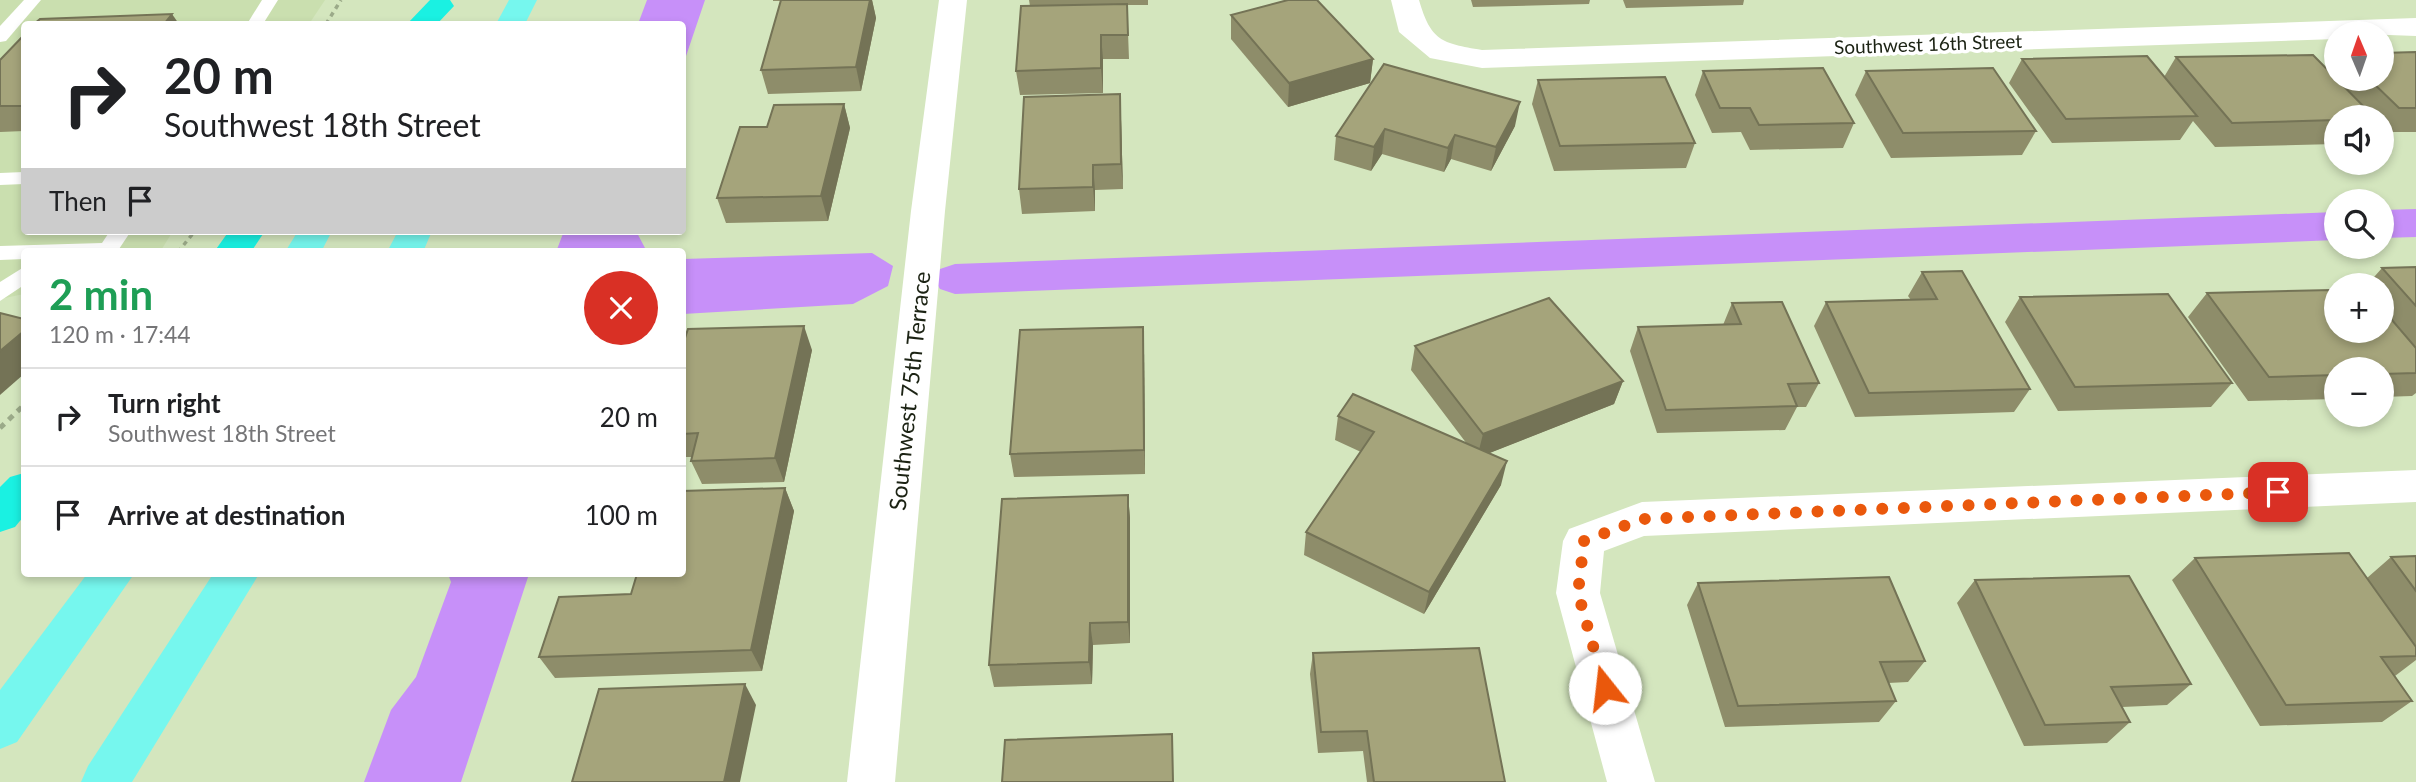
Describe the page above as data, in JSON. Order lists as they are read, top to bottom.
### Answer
{
  "streets": {
    "street": ["Southwest 16th Street", "Southwest 75th Terrace"]
  },
  "north": "top",
  "page": {
    "map_buttons": ["+", "−"],
    "turn": ["20 m", "Southwest 18th Street"],
    "then": "Then",
    "heading": ["2 min", "120 m · 17:44"],
    "list": [
      {
        "name": "Turn right",
        "note": "Southwest 18th Street",
        "value": "20 m"
      },
      {
        "name": "Arrive at destination",
        "value": "100 m"
      }
    ]
  }
}
